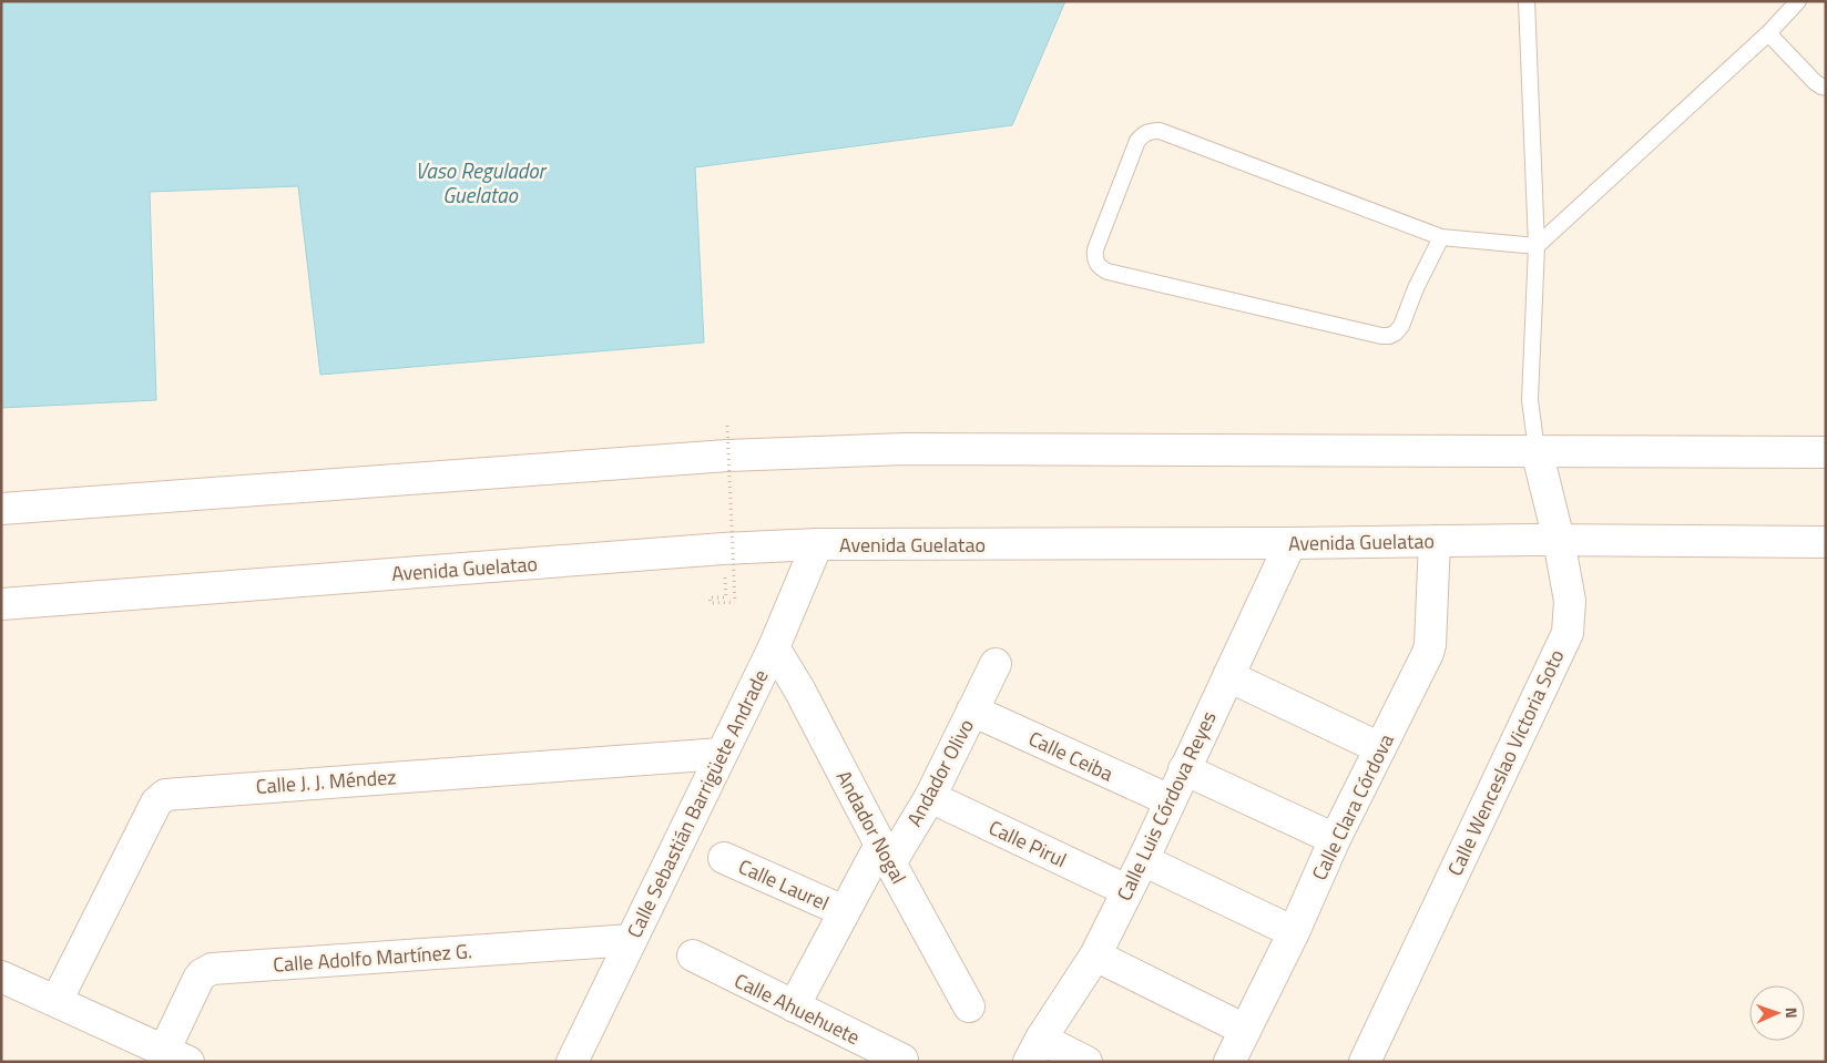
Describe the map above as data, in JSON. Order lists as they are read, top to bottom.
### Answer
{
  "streets": {
    "street": [
      "Avenida Guelatao",
      "Calle Ceiba",
      "Calle Wenceslao Victoria Soto",
      "Andador Olivo",
      "Calle J. J. Méndez",
      "Calle Sebastián Barrigüete Andrade",
      "Calle Luis Córdova Reyes",
      "Calle Clara Córdova",
      "Andador Nogal",
      "Calle Pirul",
      "Calle Laurel",
      "Calle Adolfo Martínez G.",
      "Calle Ahuehuete"
    ]
  },
  "crossings": [
    ["Avenida Guelatao", "Calle Wenceslao Victoria Soto"],
    ["Avenida Guelatao", "Calle Sebastián Barrigüete Andrade"],
    ["Avenida Guelatao", "Calle Luis Córdova Reyes"],
    ["Avenida Guelatao", "Calle Clara Córdova"],
    ["Calle Ceiba", "Andador Olivo"],
    ["Calle Ceiba", "Calle Luis Córdova Reyes"],
    ["Andador Olivo", "Andador Nogal"],
    ["Andador Olivo", "Calle Pirul"],
    ["Andador Olivo", "Calle Laurel"],
    ["Andador Olivo", "Calle Ahuehuete"],
    ["Calle J. J. Méndez", "Calle Sebastián Barrigüete Andrade"],
    ["Calle Sebastián Barrigüete Andrade", "Andador Nogal"],
    ["Calle Sebastián Barrigüete Andrade", "Calle Adolfo Martínez G."],
    ["Calle Luis Córdova Reyes", "Calle Pirul"]
  ],
  "water": ["Vaso Regulador Guelatao"],
  "north": "right"
}
